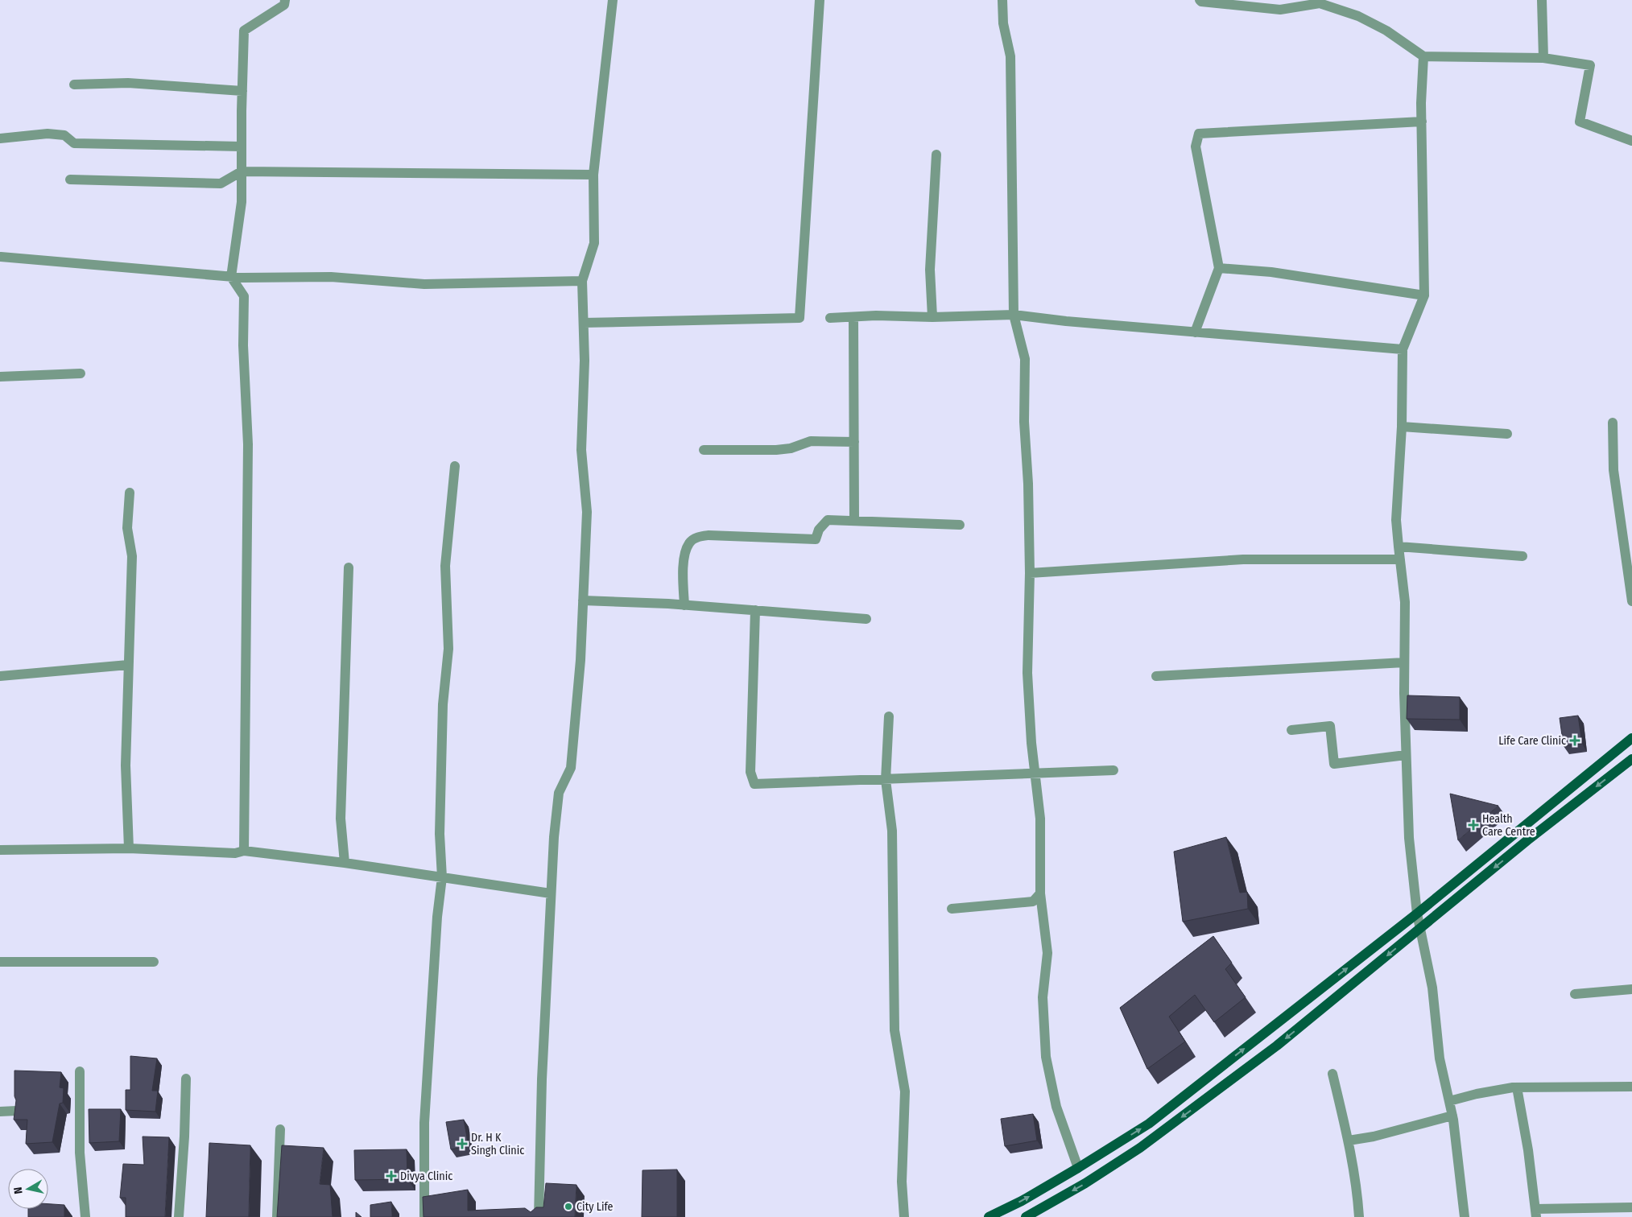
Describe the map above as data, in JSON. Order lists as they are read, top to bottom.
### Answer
{
  "places": {
    "health": [
      "Life Care Clinic",
      "Health Care Centre",
      "Dr. H K Singh Clinic",
      "Divya Clinic"
    ],
    "other": ["City Life"]
  },
  "north": "left"
}
